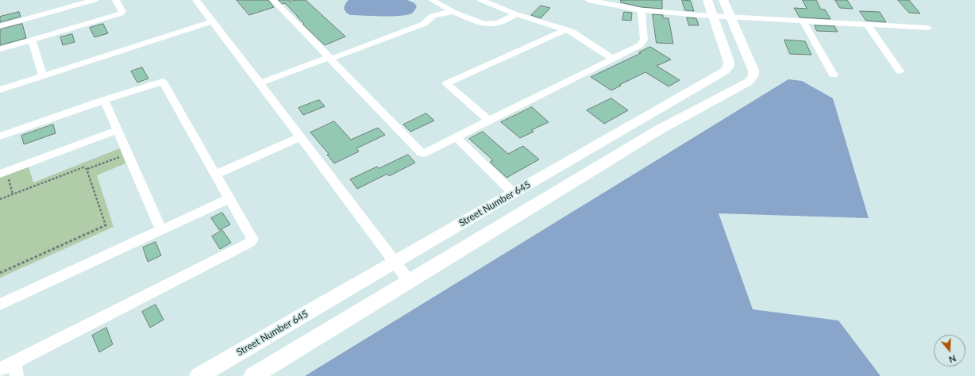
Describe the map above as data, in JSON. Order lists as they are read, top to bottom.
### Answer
{
  "streets": {
    "street": ["Street Number 645"]
  },
  "north": "bottom"
}
